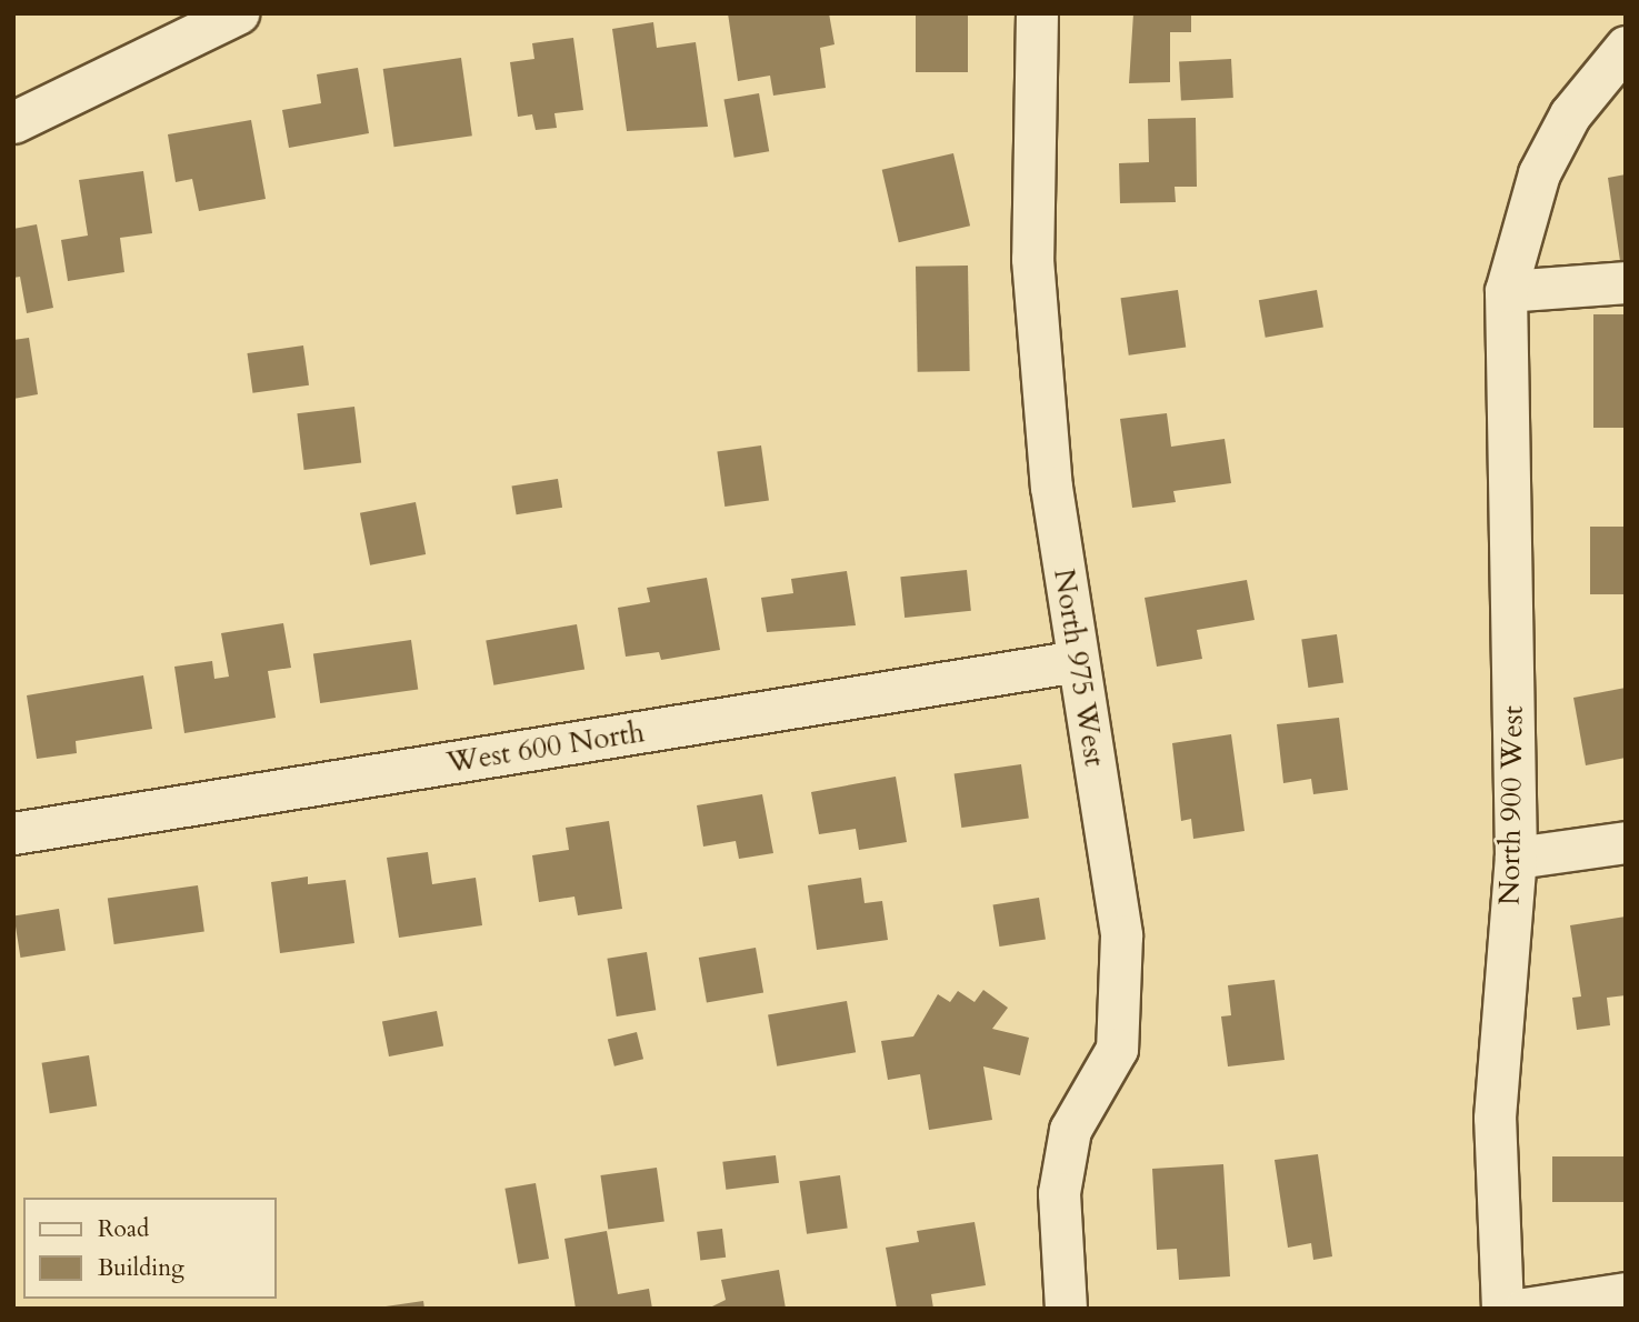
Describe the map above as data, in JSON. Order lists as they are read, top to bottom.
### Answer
{
  "streets": {
    "street": ["North 975 West", "West 600 North", "North 900 West"]
  },
  "crossings": [
    ["North 975 West", "West 600 North"]
  ],
  "legend": ["Road", "Building"]
}
